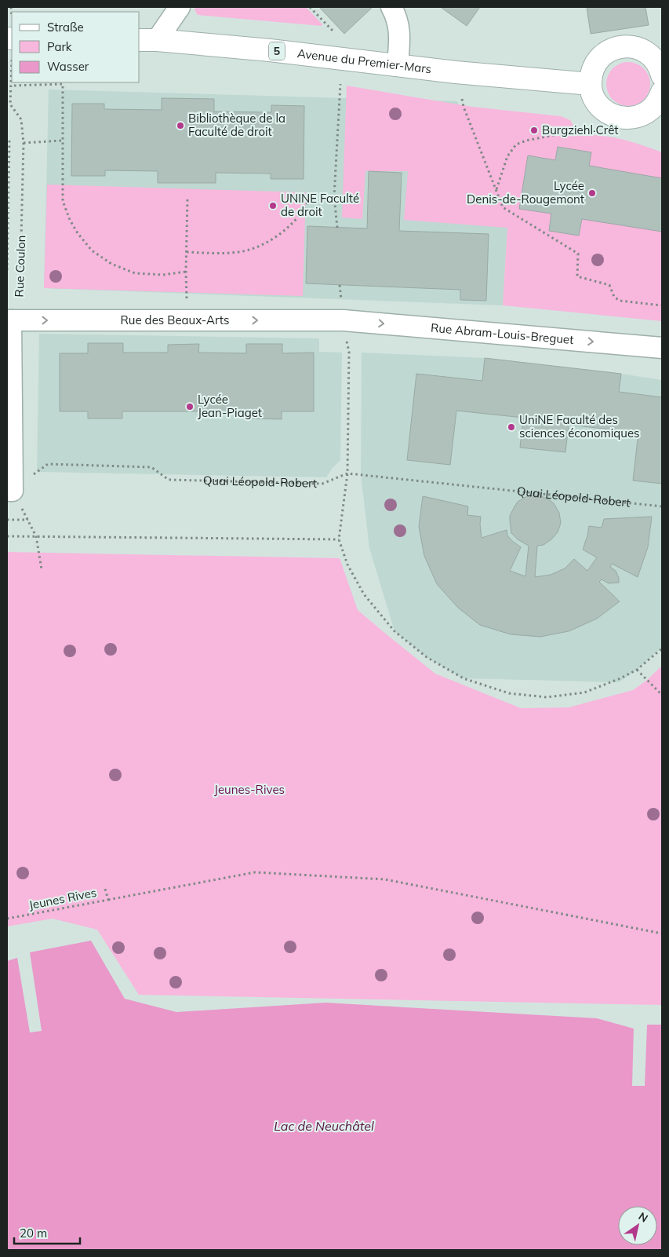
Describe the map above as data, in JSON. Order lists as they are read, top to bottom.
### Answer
{
  "streets": {
    "main road": ["5", "Avenue du Premier-Mars"],
    "street": ["Rue des Beaux-Arts", "Rue Abram-Louis-Breguet"],
    "path": ["Rue Coulon", "Quai Léopold-Robert", "Jeunes Rives"]
  },
  "crossings": [
    ["Rue Coulon", "Rue des Beaux-Arts"],
    ["Rue des Beaux-Arts", "Rue Abram-Louis-Breguet"]
  ],
  "one_way": ["Rue des Beaux-Arts", "Rue Abram-Louis-Breguet"],
  "water": ["Lac de Neuchâtel"],
  "parks": ["Jeunes-Rives"],
  "places": [
    "Bibliothèque de la Faculté de droit",
    "Burgziehl·Crêt",
    "Lycée Denis-de-Rougemont",
    "UNINE Faculté de droit",
    "Lycée Jean-Piaget",
    "UniNE Faculté des sciences économiques"
  ],
  "legend": ["Straße", "Park", "Wasser"],
  "scale_bar": "20 m",
  "north": "top right"
}
